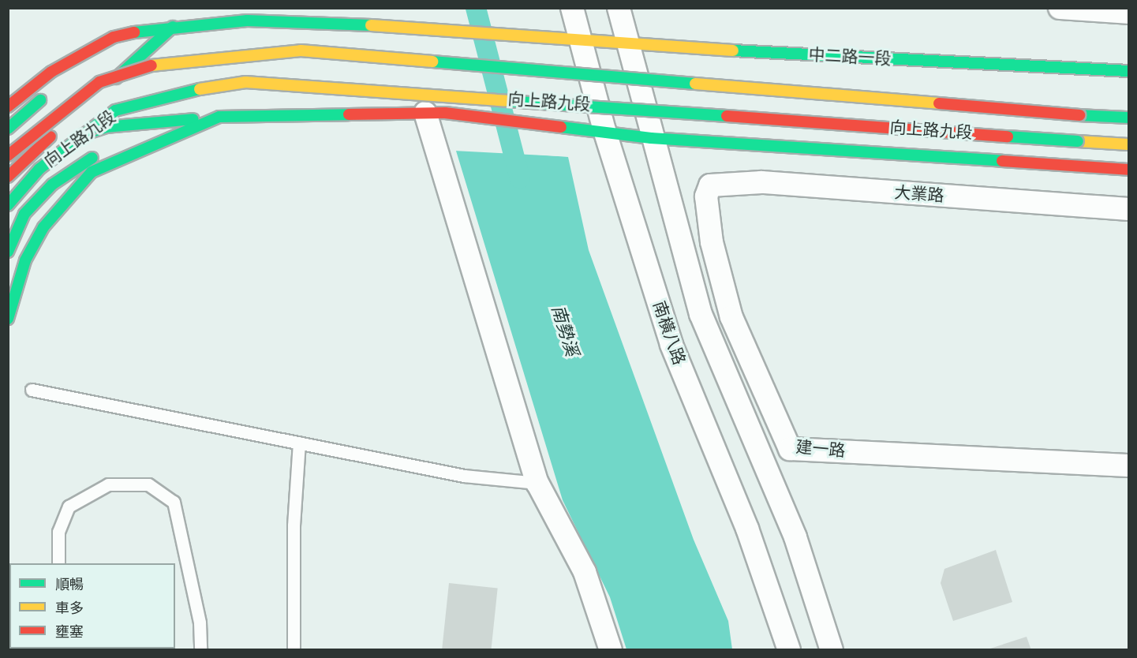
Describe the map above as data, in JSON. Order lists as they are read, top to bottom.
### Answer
{
  "streets": {
    "main road": ["中二路一段", "向上路九段"],
    "street": ["大業路", "南橫八路", "建一路"]
  },
  "crossings": [
    ["中二路一段", "南橫八路"],
    ["向上路九段", "南橫八路"],
    ["大業路", "建一路"]
  ],
  "water": ["南勢溪"],
  "legend": ["順暢", "車多", "壅塞"]
}
